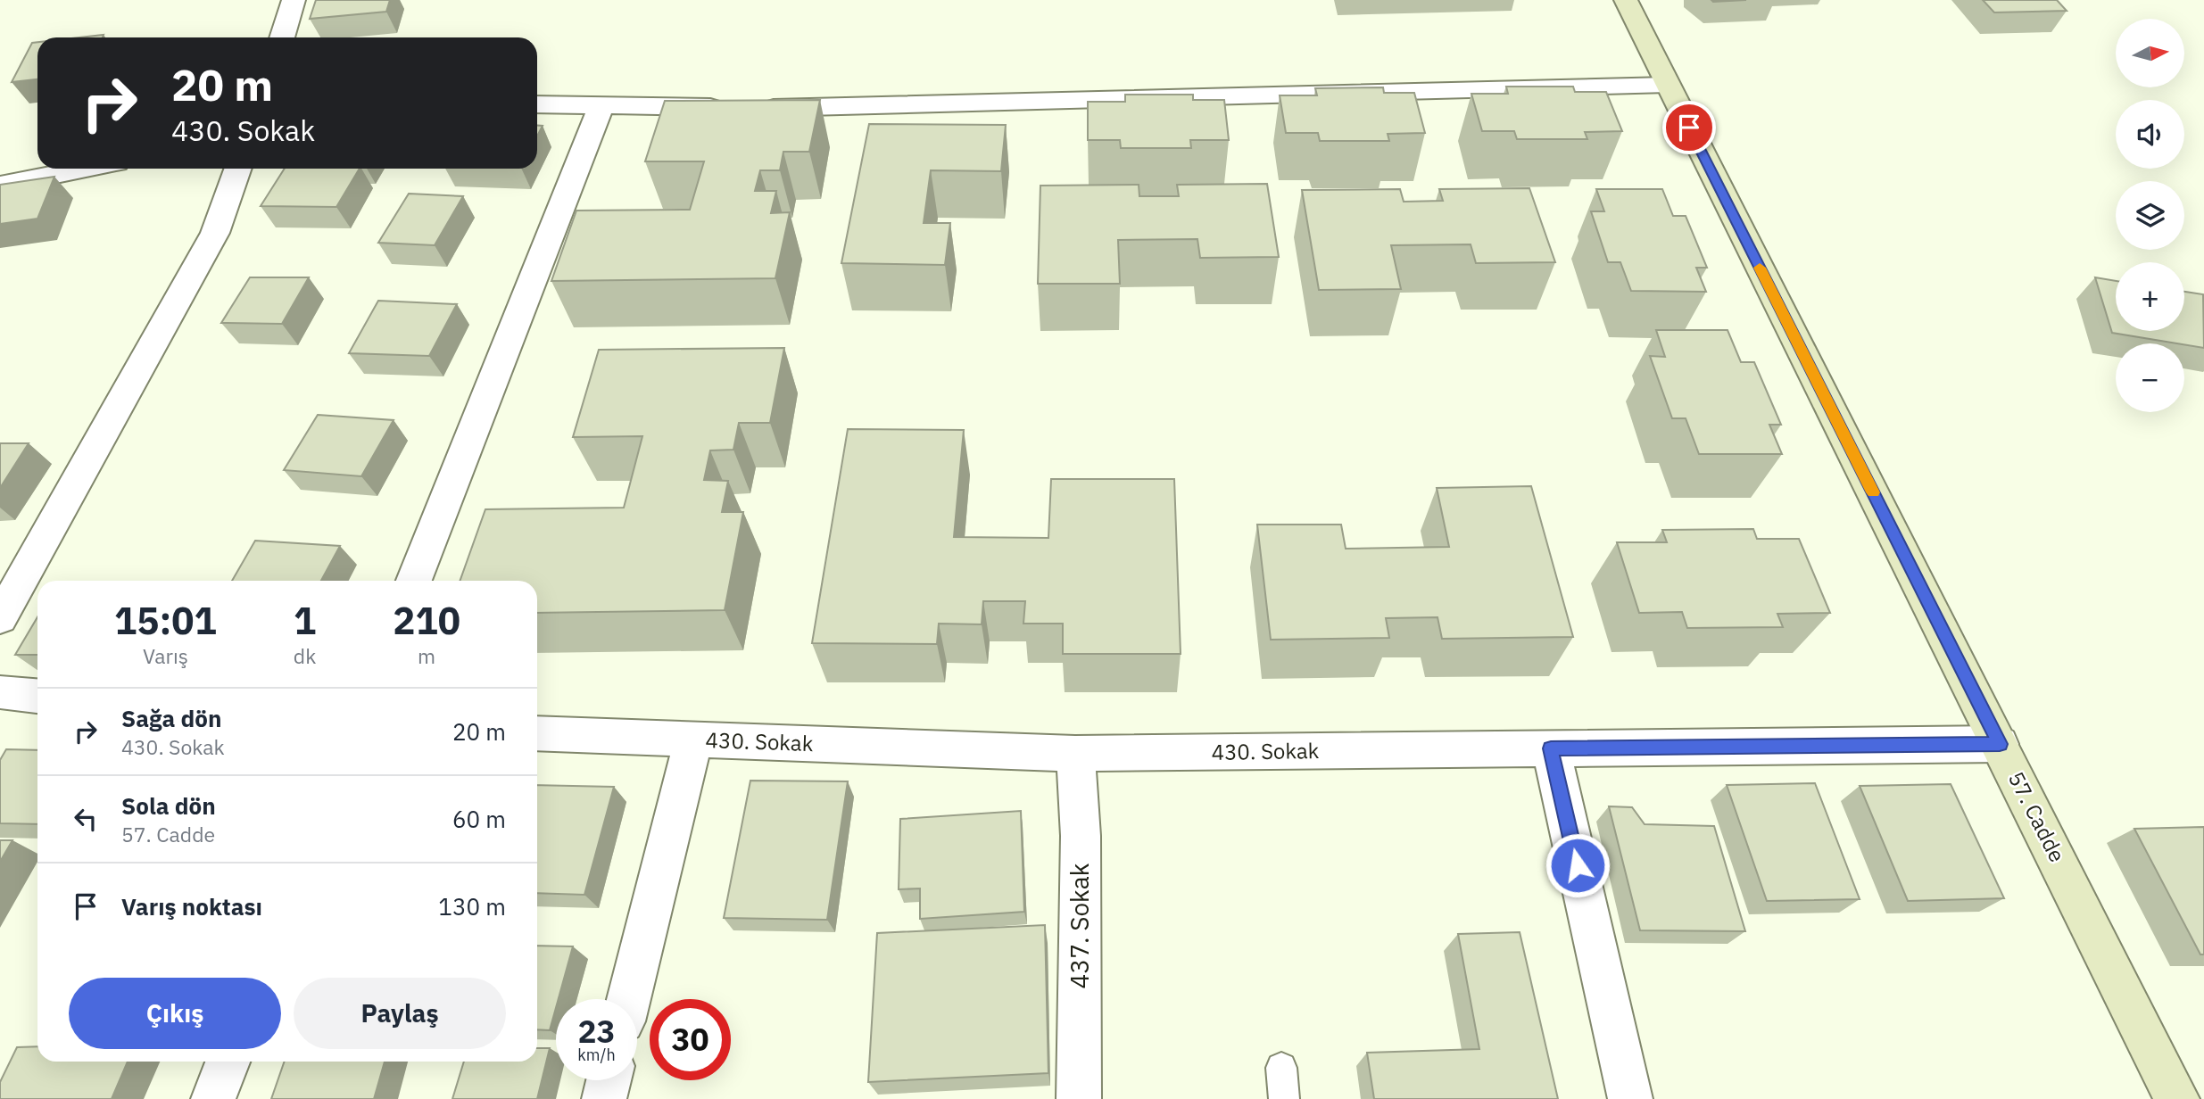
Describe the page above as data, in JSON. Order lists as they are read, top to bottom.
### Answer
{
  "streets": {
    "street": ["430. Sokak", "57. Cadde", "437. Sokak"]
  },
  "crossings": [
    ["430. Sokak", "57. Cadde"],
    ["430. Sokak", "437. Sokak"]
  ],
  "north": "right",
  "page": {
    "map_buttons": ["+", "−"],
    "turn": ["20 m", "430. Sokak"],
    "eta": [
      "15:01",
      "Varış",
      "1",
      "dk",
      "210",
      "m"
    ],
    "list": [
      {
        "name": "Sağa dön",
        "note": "430. Sokak",
        "value": "20 m"
      },
      {
        "name": "Sola dön",
        "note": "57. Cadde",
        "value": "60 m"
      },
      {
        "name": "Varış noktası",
        "value": "130 m"
      }
    ],
    "buttons": ["Çıkış", "Paylaş"],
    "speed": "23 km/h",
    "limit": "30"
  }
}
